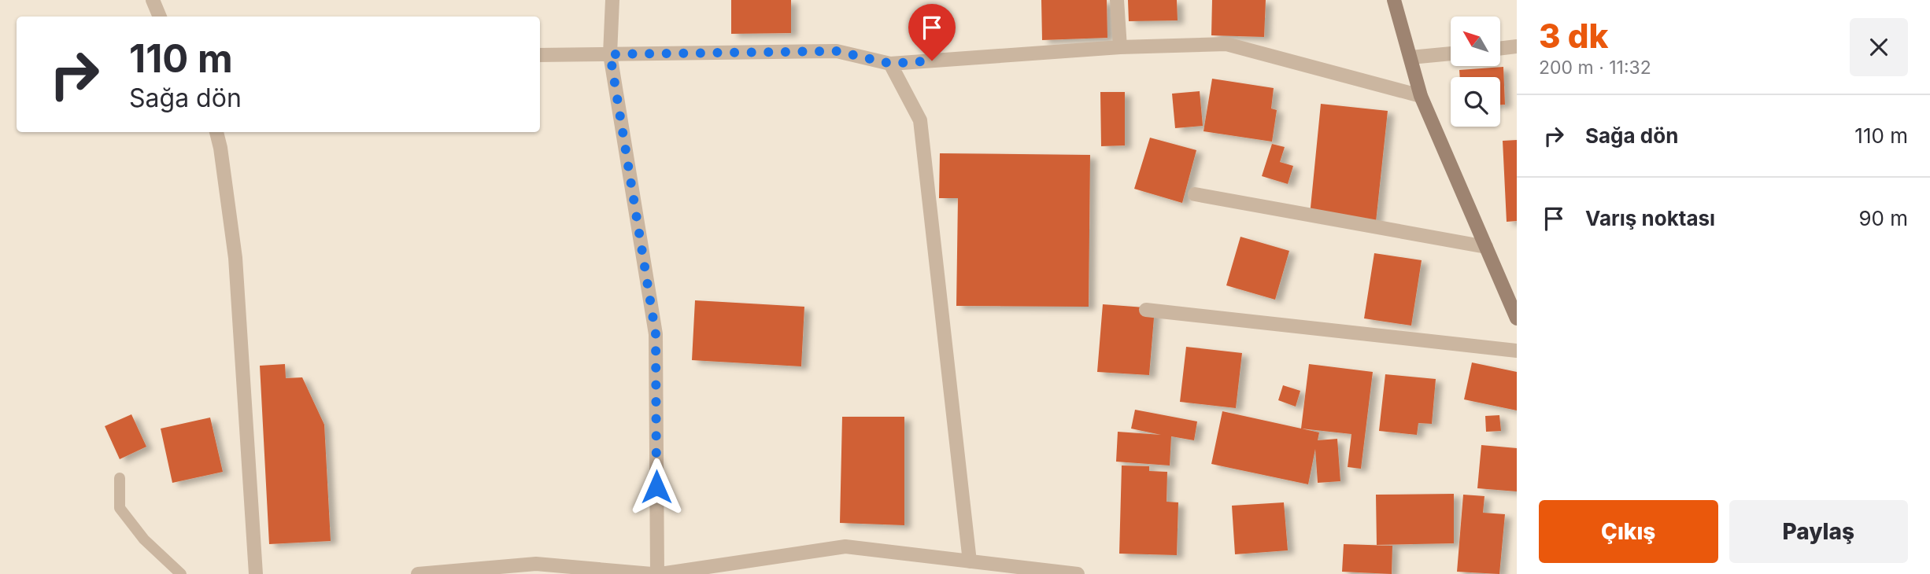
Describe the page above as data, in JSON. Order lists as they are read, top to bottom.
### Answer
{
  "north": "top left",
  "page": {
    "heading": ["3 dk", "200 m · 11:32"],
    "turn": ["110 m", "Sağa dön"],
    "list": [
      {
        "name": "Sağa dön",
        "value": "110 m"
      },
      {
        "name": "Varış noktası",
        "value": "90 m"
      }
    ],
    "buttons": ["Çıkış", "Paylaş"]
  }
}
